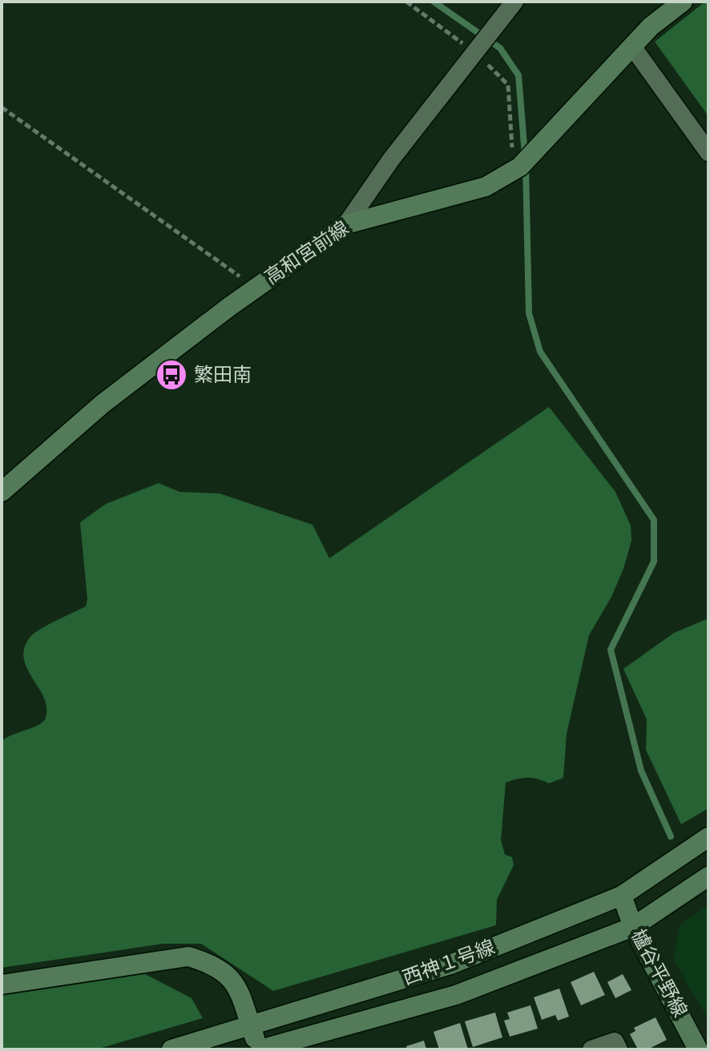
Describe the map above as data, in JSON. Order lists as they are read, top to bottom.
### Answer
{
  "streets": {
    "street": ["高和宮前線", "西神１号線", "櫨谷平野線"]
  },
  "crossings": [
    ["西神１号線", "櫨谷平野線"]
  ],
  "places": {
    "bus stop": ["繁田南"]
  }
}
